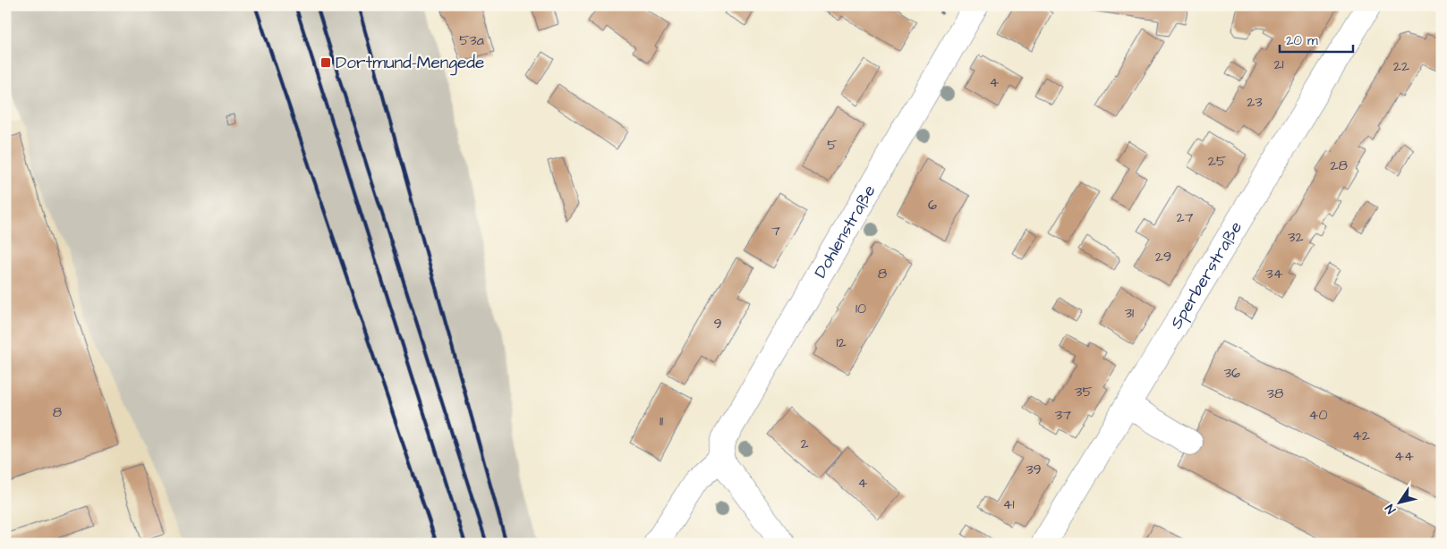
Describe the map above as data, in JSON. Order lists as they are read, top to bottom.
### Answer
{
  "streets": {
    "street": ["Dohlenstraße", "Sperberstraße"]
  },
  "places": {
    "transit": ["Dortmund-Mengede"]
  },
  "house_numbers": [
    "53a",
    "21",
    "22",
    "4",
    "23",
    "5",
    "25",
    "28",
    "6",
    "27",
    "7",
    "32",
    "29",
    "8",
    "34",
    "10",
    "31",
    "9",
    "12",
    "36",
    "35",
    "38",
    "8",
    "37",
    "40",
    "11",
    "42",
    "2",
    "44",
    "39",
    "4",
    "41"
  ],
  "scale_bar": "20 m",
  "north": "bottom left"
}
